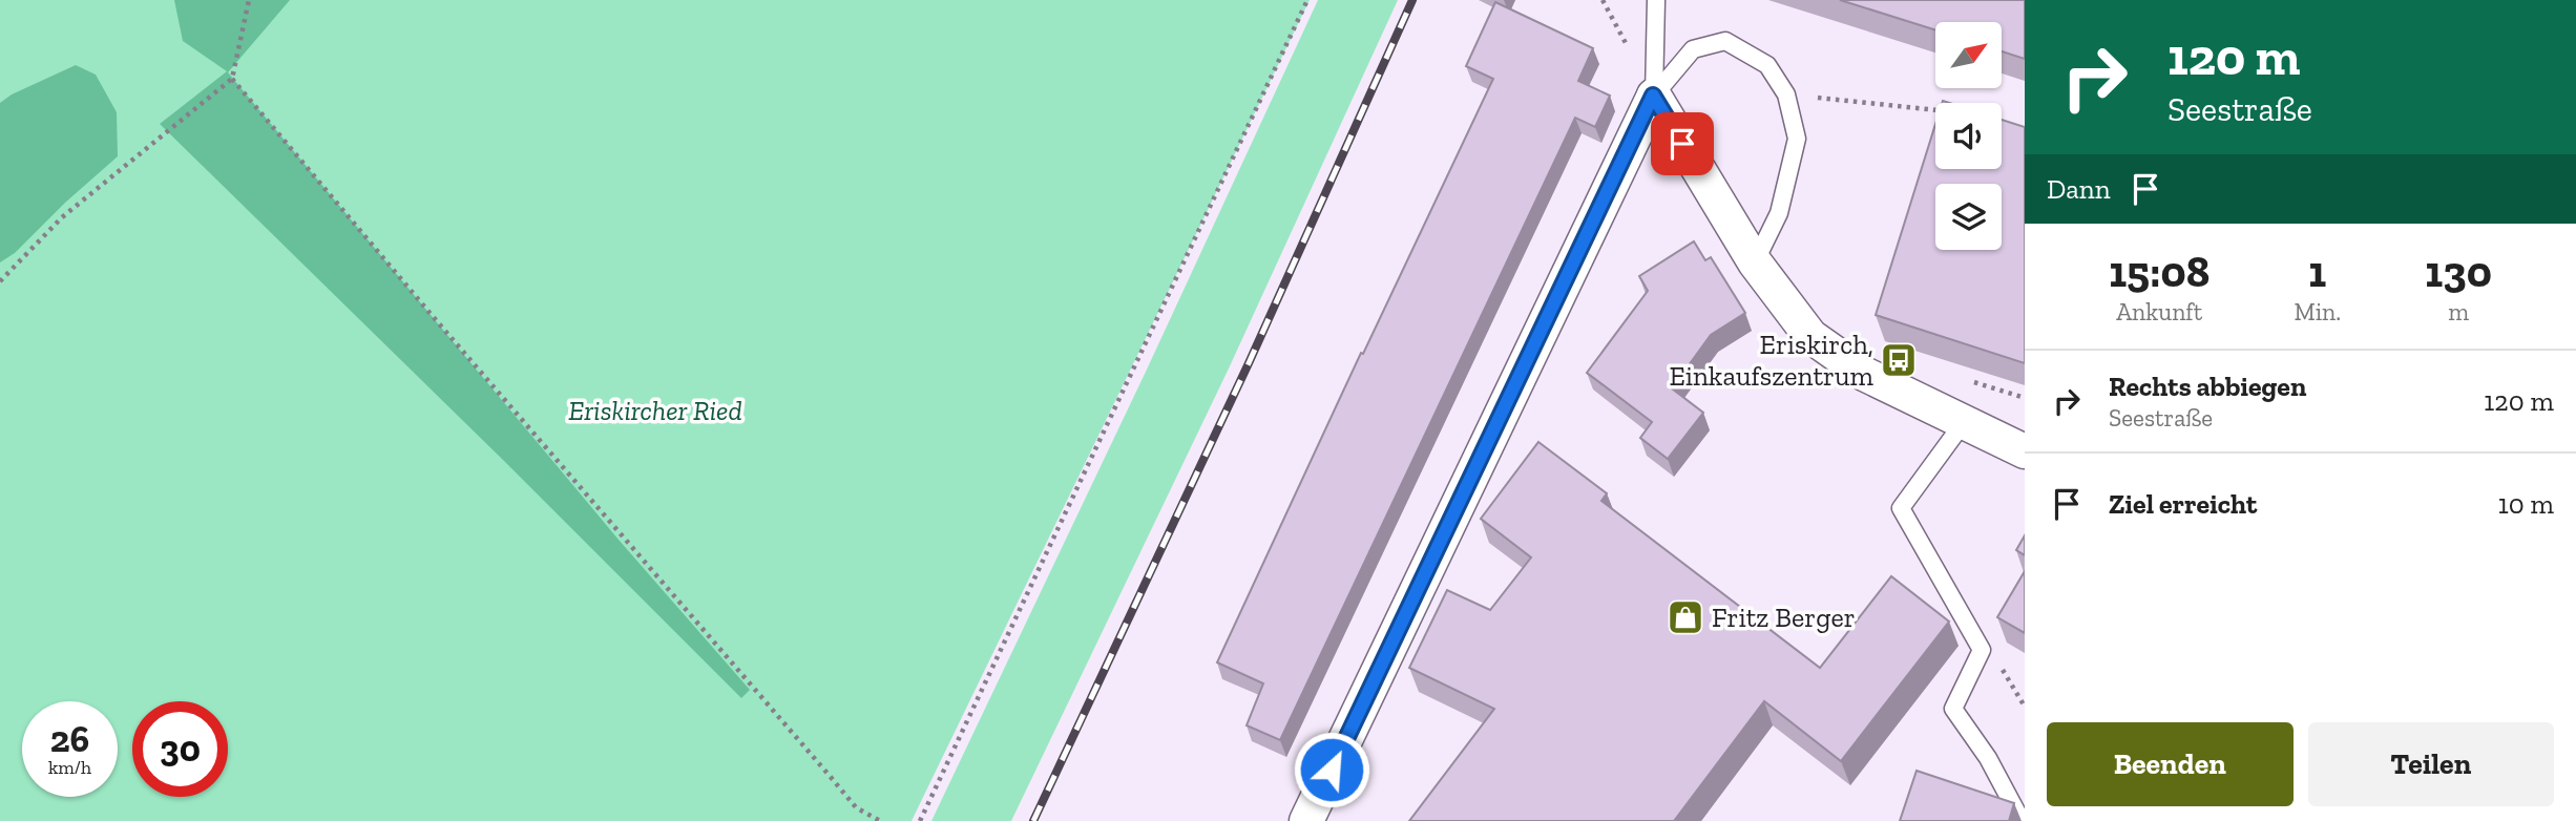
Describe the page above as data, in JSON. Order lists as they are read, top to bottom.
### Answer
{
  "parks": ["Eriskircher Ried"],
  "places": {
    "bus stop": ["Eriskirch, Einkaufszentrum"],
    "shop": ["Fritz Berger"]
  },
  "north": "top right",
  "page": {
    "turn": ["120 m", "Seestraße"],
    "then": "Dann",
    "eta": [
      "15:08",
      "Ankunft",
      "1",
      "Min.",
      "130",
      "m"
    ],
    "list": [
      {
        "name": "Rechts abbiegen",
        "note": "Seestraße",
        "value": "120 m"
      },
      {
        "name": "Ziel erreicht",
        "value": "10 m"
      }
    ],
    "speed": "26 km/h",
    "limit": "30",
    "buttons": ["Beenden", "Teilen"]
  }
}
